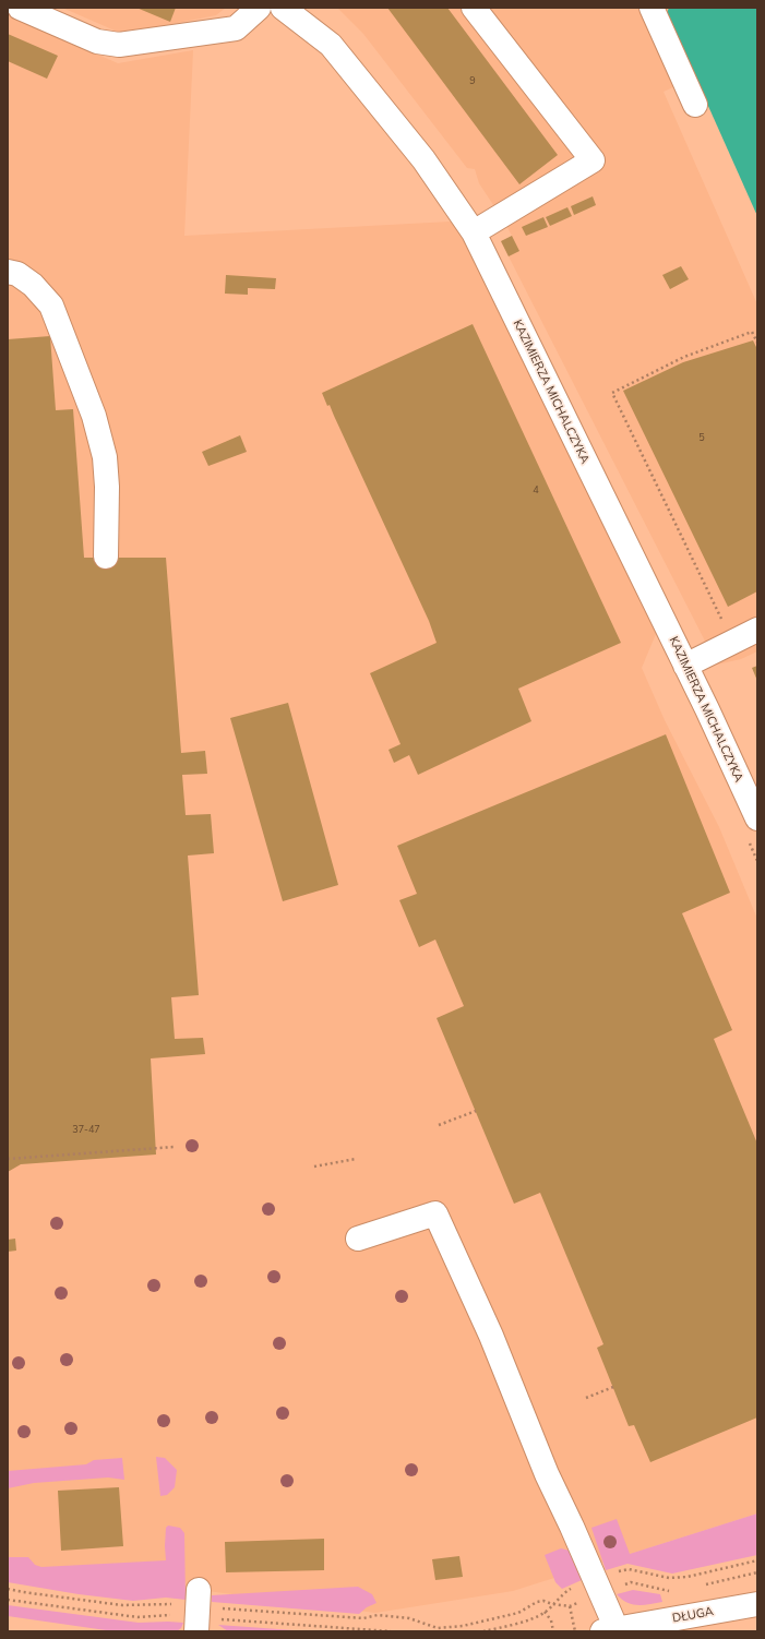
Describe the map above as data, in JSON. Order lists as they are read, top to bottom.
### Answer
{
  "streets": {
    "street": ["KAZIMIERZA MICHALCZYKA", "DŁUGA"]
  },
  "house_numbers": [
    "9",
    "5",
    "4",
    "37-47"
  ]
}
